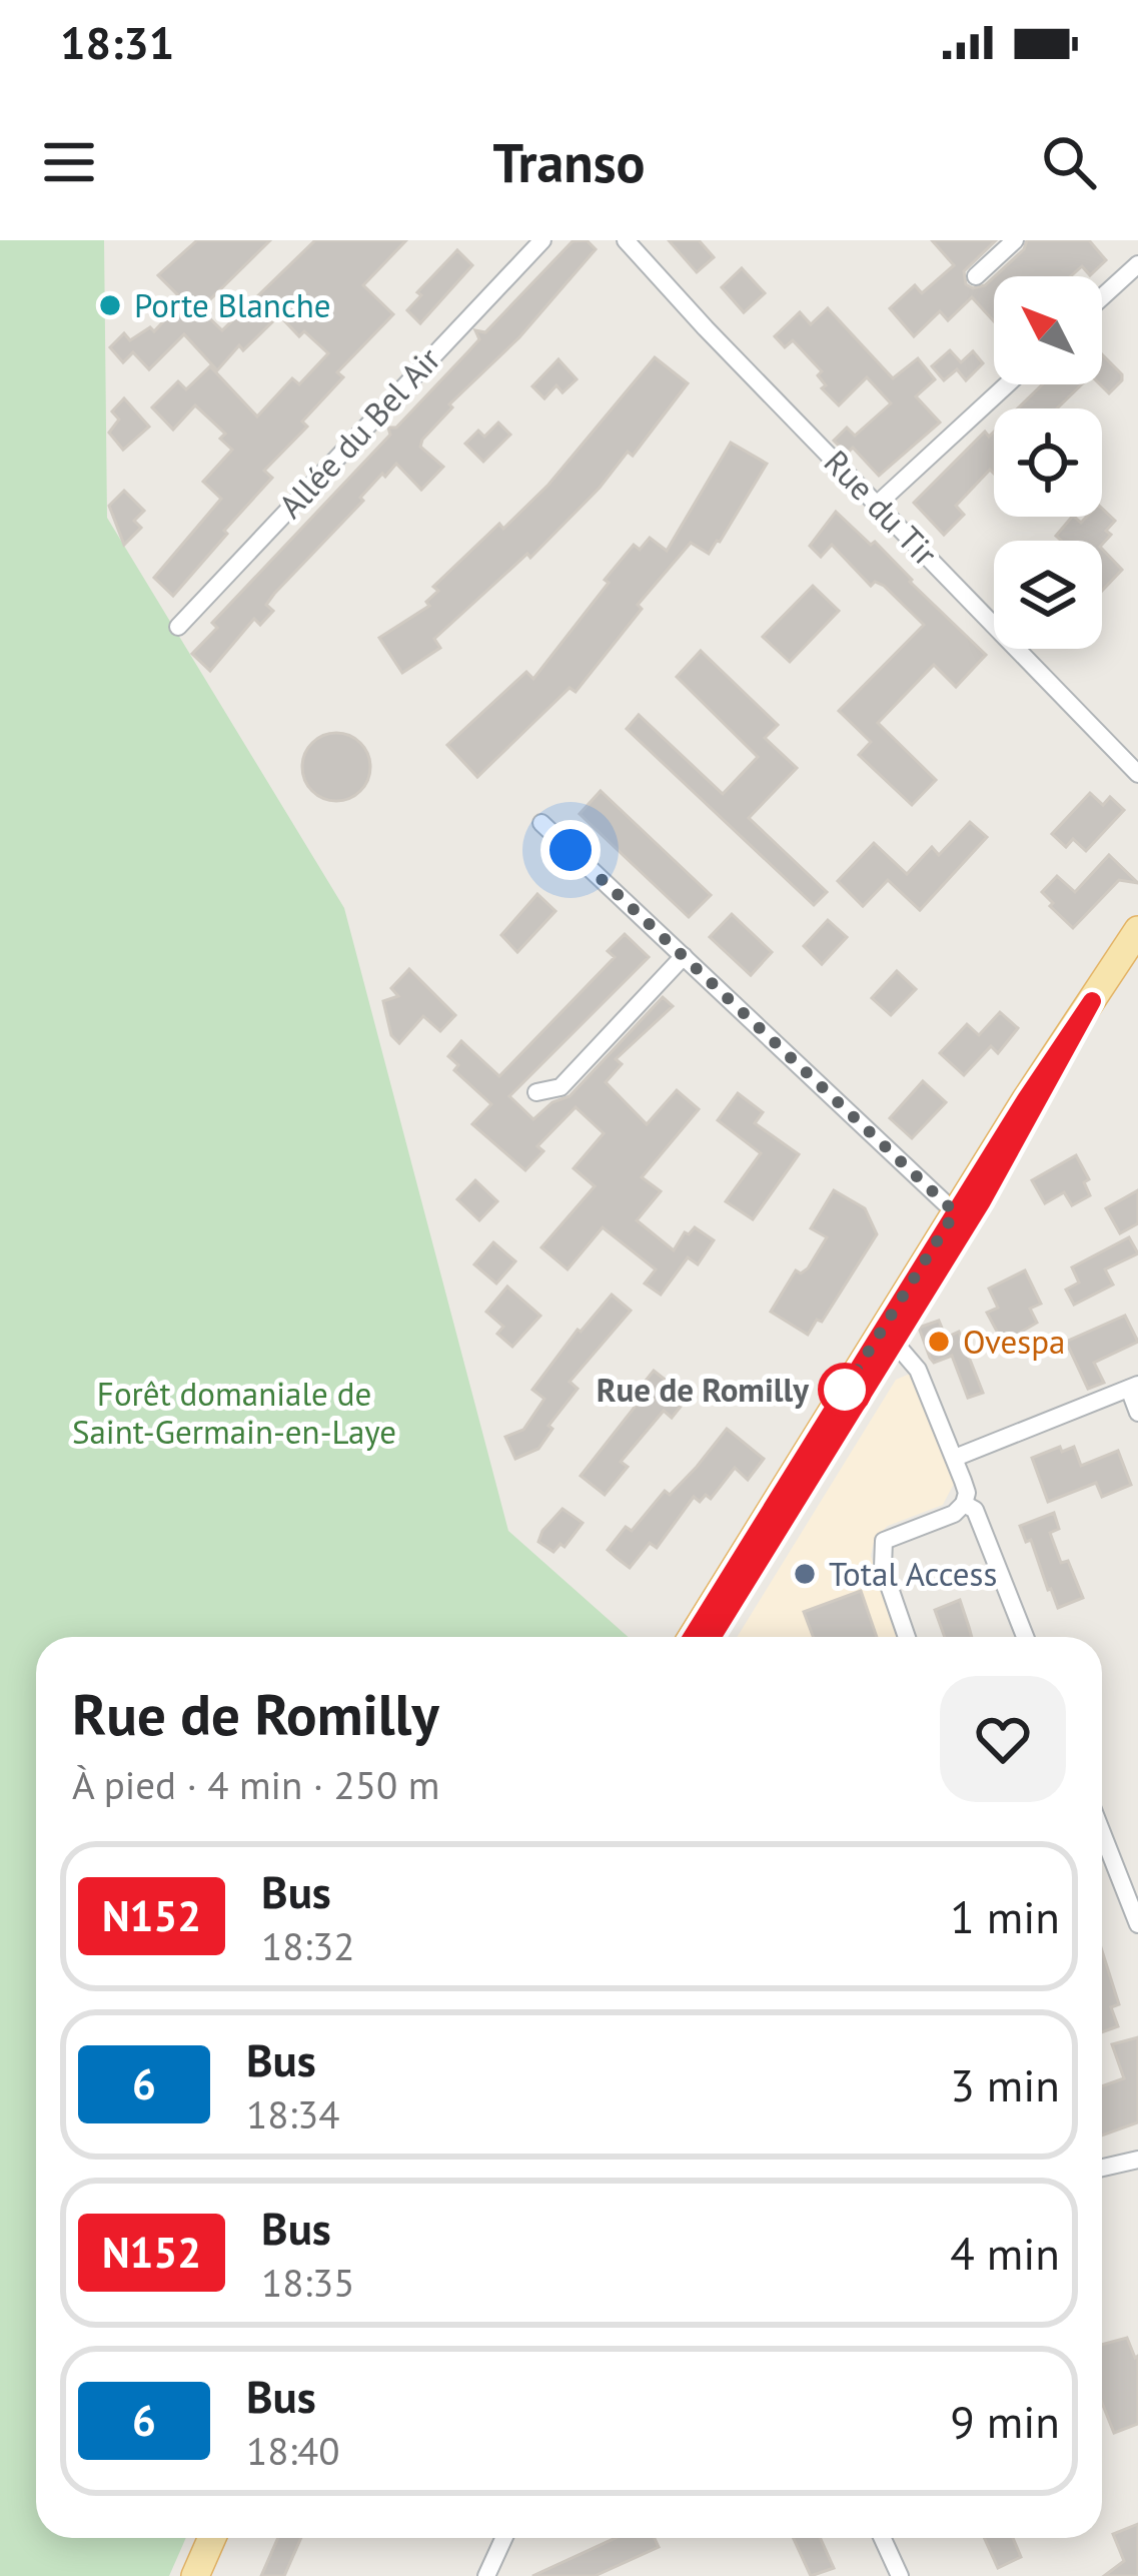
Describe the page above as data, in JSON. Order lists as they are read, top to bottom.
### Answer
{
  "streets": {
    "street": ["Allée du Bel Air", "Rue du Tir"]
  },
  "parks": ["Forêt domaniale de Saint-Germain-en-Laye"],
  "places": [
    "Porte Blanche",
    "Ovespa",
    "Rue de Romilly",
    "Total Access"
  ],
  "lines": ["bus line N152"],
  "north": "top left",
  "page": {
    "status": "18:31",
    "header": "Transo",
    "heading": ["Rue de Romilly", "À pied · 4 min · 250 m"],
    "list": [
      {
        "mark": "N152",
        "name": "Bus",
        "note": "18:32",
        "value": "1 min"
      },
      {
        "mark": "6",
        "name": "Bus",
        "note": "18:34",
        "value": "3 min"
      },
      {
        "mark": "N152",
        "name": "Bus",
        "note": "18:35",
        "value": "4 min"
      },
      {
        "mark": "6",
        "name": "Bus",
        "note": "18:40",
        "value": "9 min"
      }
    ]
  }
}
